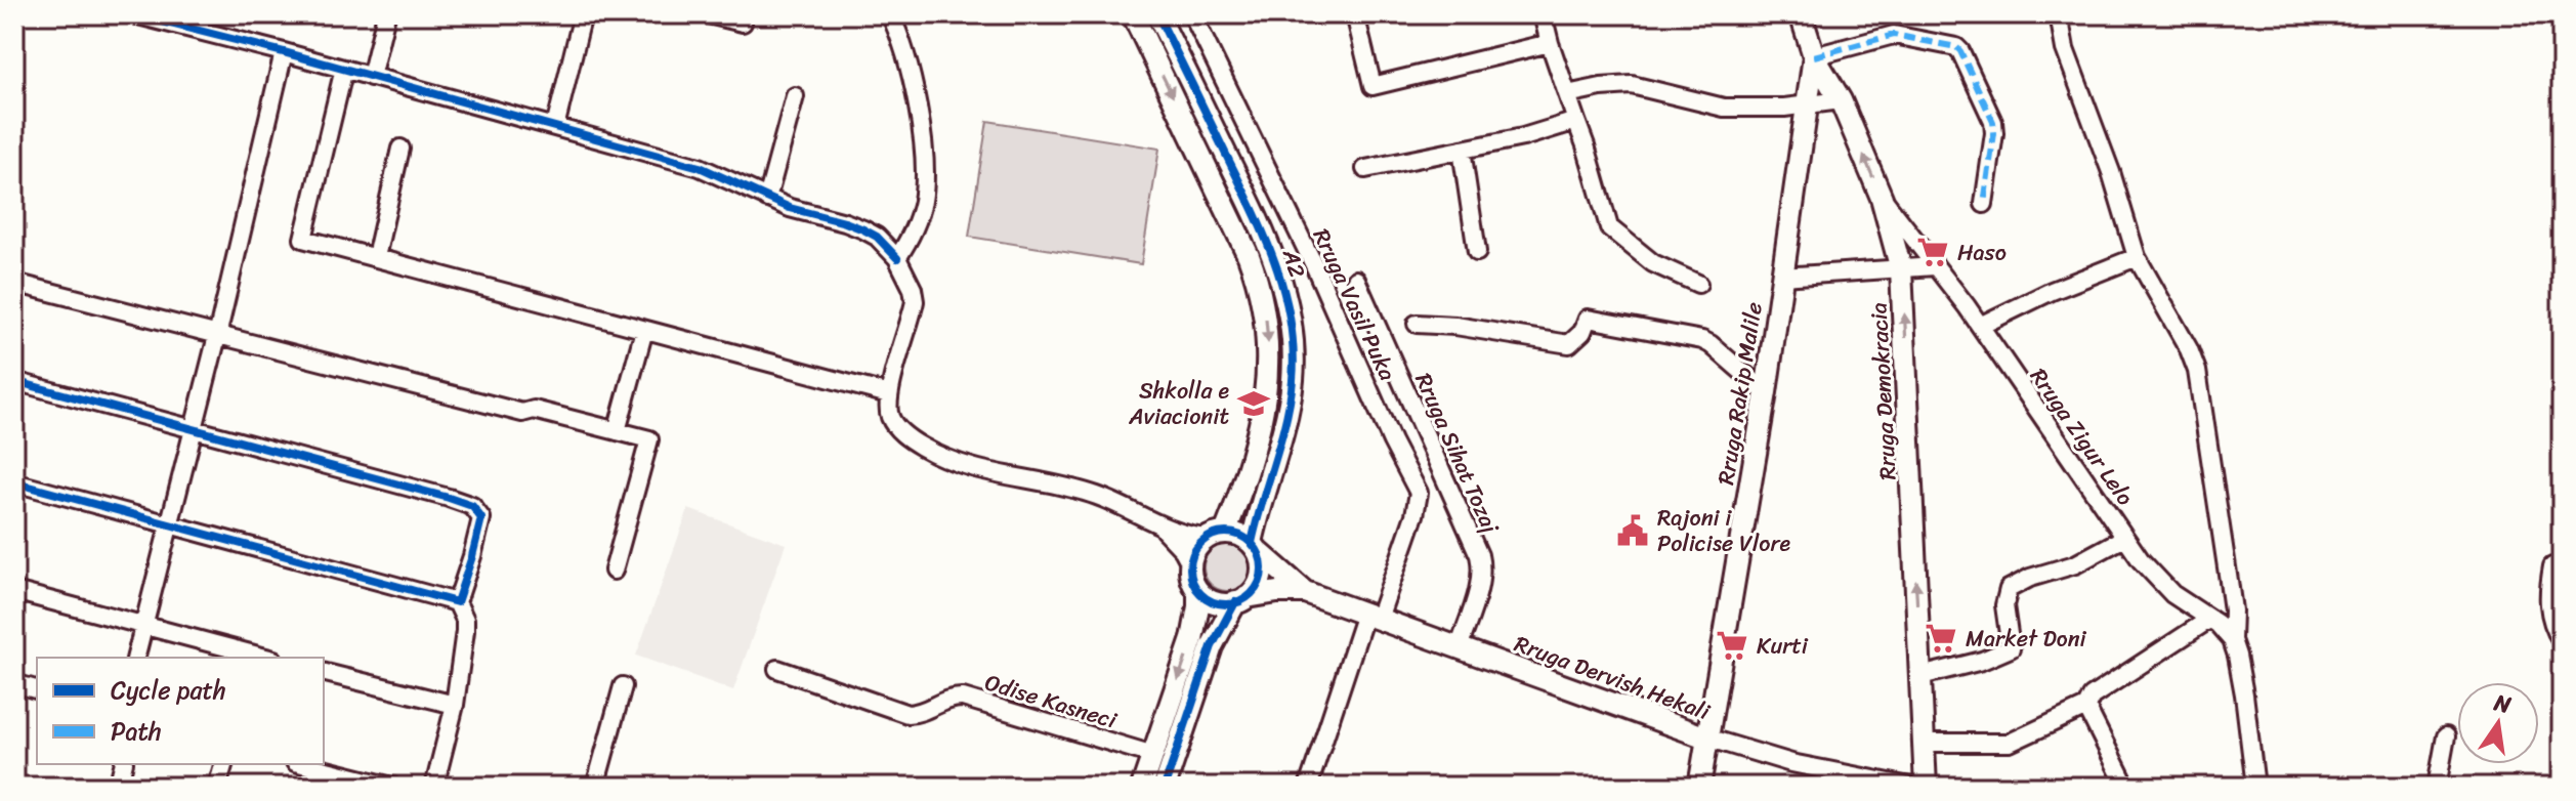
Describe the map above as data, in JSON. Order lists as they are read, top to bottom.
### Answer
{
  "streets": {
    "main road": [
      "A2",
      "Rruga Demokracia",
      "Rruga Rakip Malile",
      "Rruga Dervish Hekali"
    ],
    "street": [
      "Rruga Vasil Puka",
      "Rruga Zigur Lelo",
      "Rruga Sihat Tozaj",
      "Odise Kasneci"
    ]
  },
  "crossings": [
    ["A2", "Rruga Dervish Hekali"],
    ["Rruga Vasil Puka", "Rruga Dervish Hekali"],
    ["Rruga Demokracia", "Rruga Rakip Malile"],
    ["Rruga Demokracia", "Rruga Zigur Lelo"],
    ["Rruga Rakip Malile", "Rruga Dervish Hekali"],
    ["Rruga Sihat Tozaj", "Rruga Dervish Hekali"]
  ],
  "one_way": ["Rruga Demokracia"],
  "places": {
    "supermarket": ["Haso", "Market Doni", "Kurti"],
    "school or university": ["Shkolla e Aviacionit"],
    "public building": ["Rajoni i Policise Vlore"]
  },
  "legend": ["Cycle path", "Path"],
  "north": "top"
}
